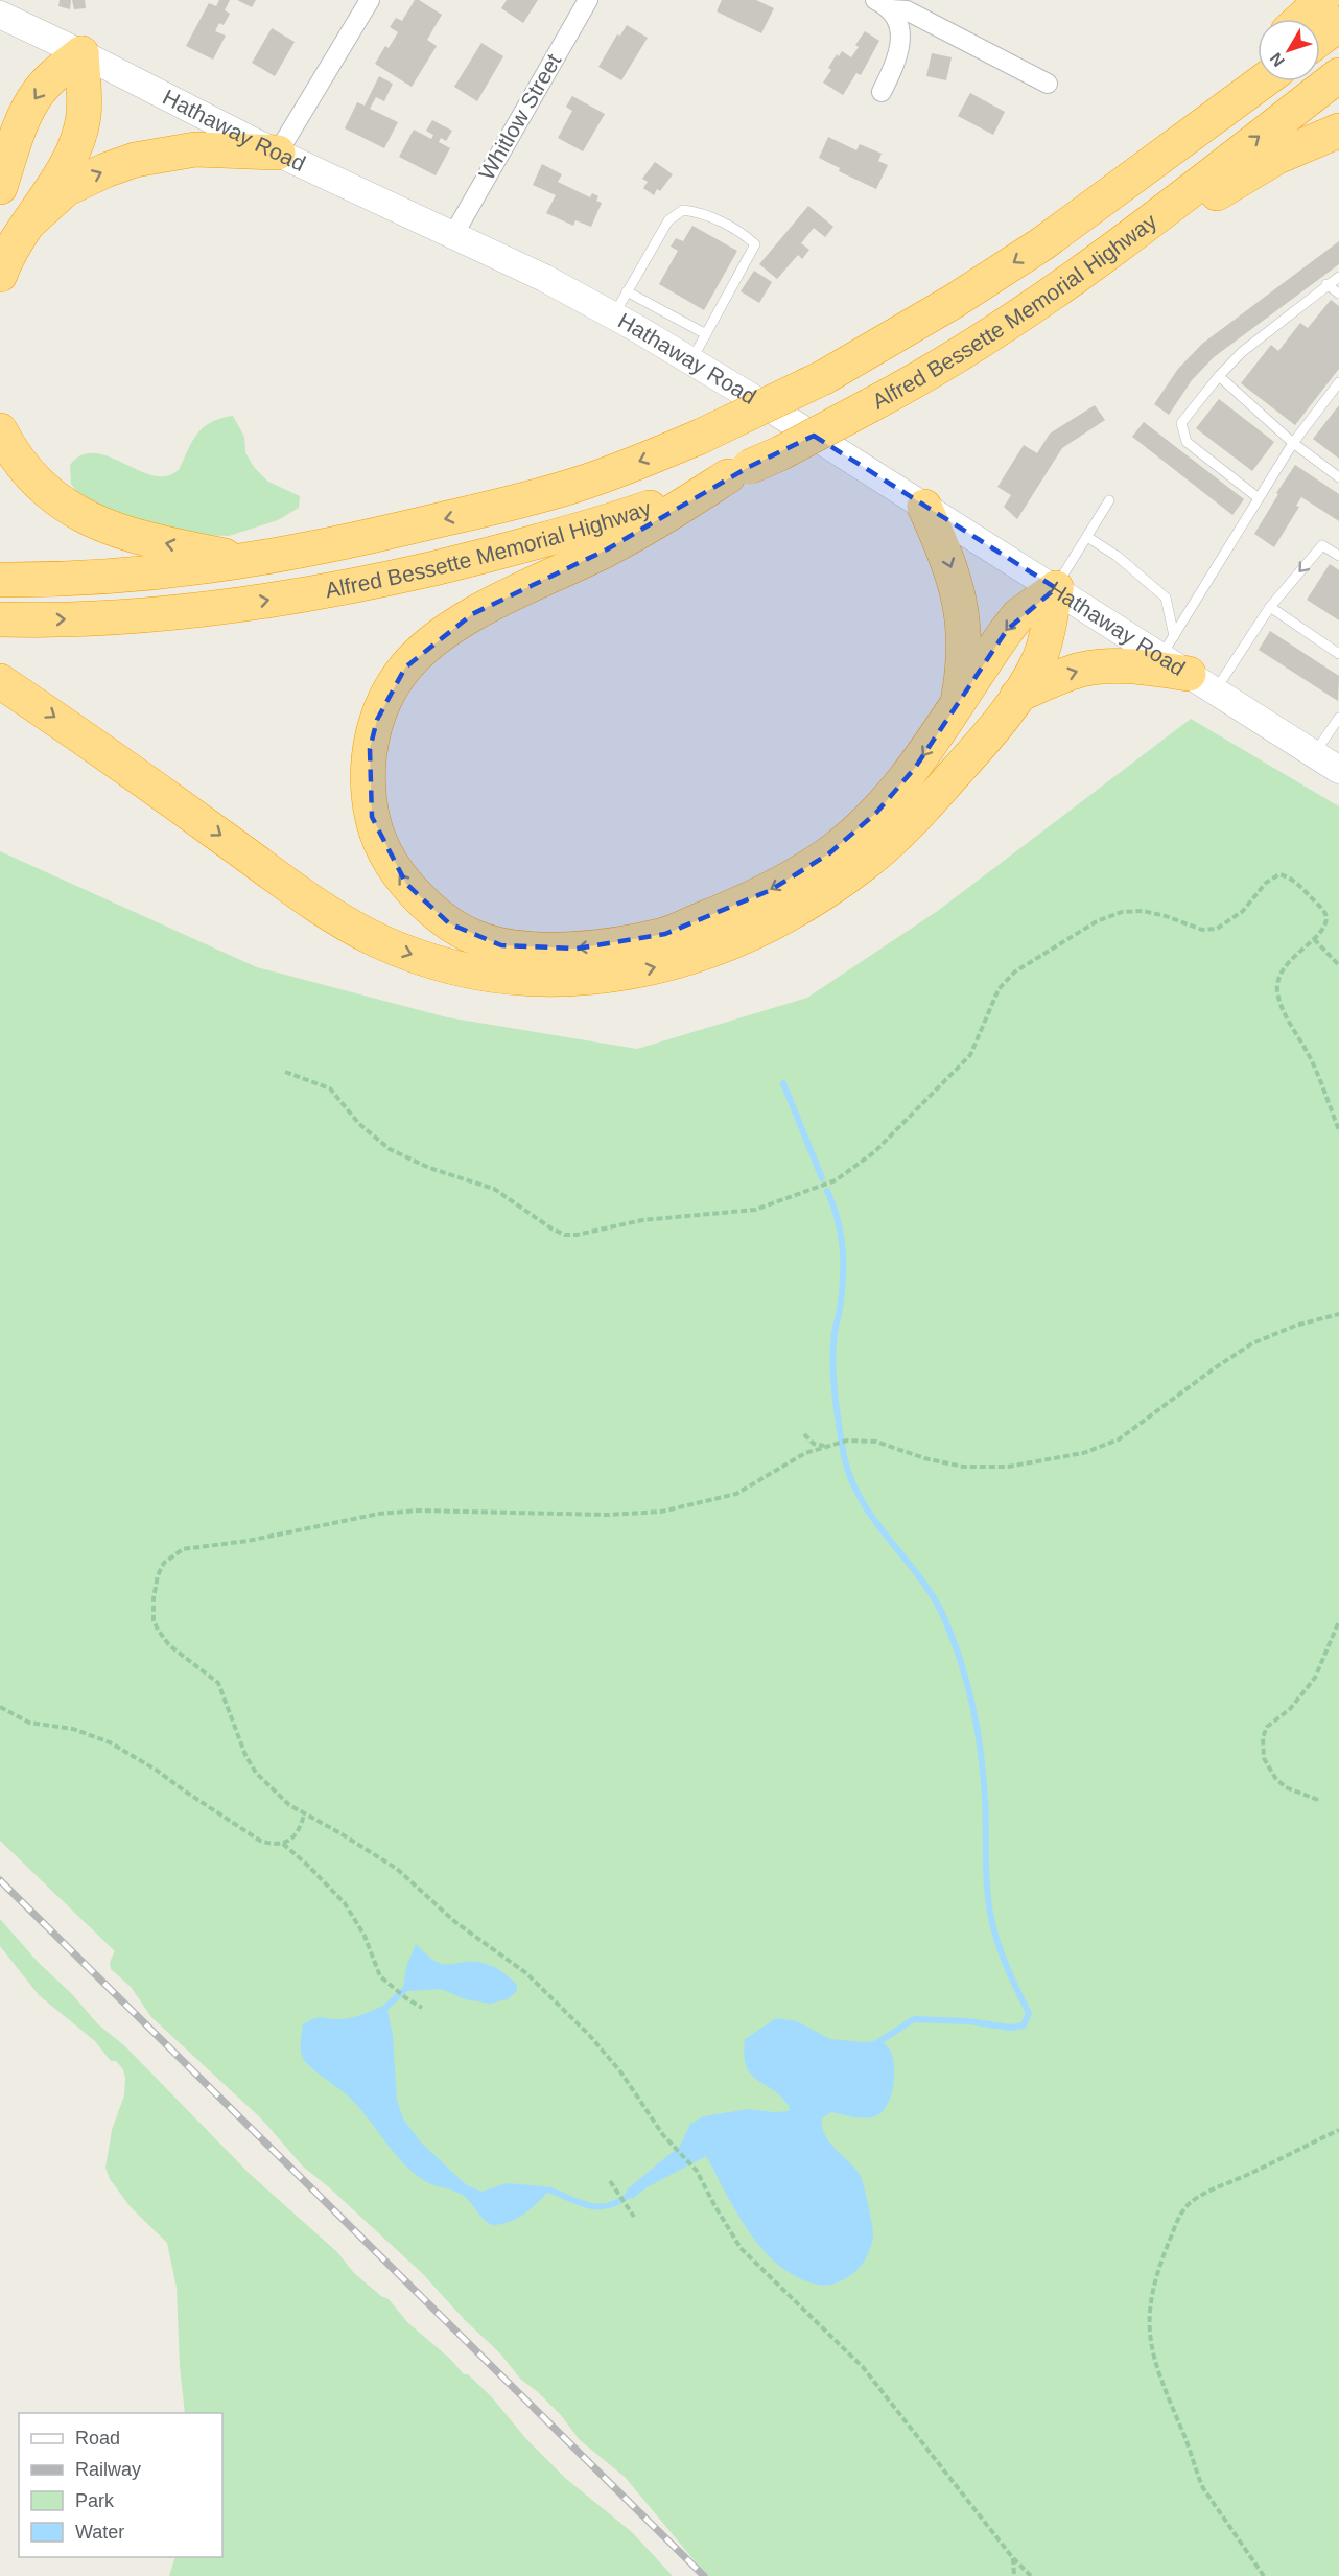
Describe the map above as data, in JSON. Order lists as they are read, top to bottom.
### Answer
{
  "streets": {
    "highway": ["Alfred Bessette Memorial Highway"],
    "main road": ["Hathaway Road"],
    "street": ["Whitlow Street"]
  },
  "crossings": [
    ["Whitlow Street", "Hathaway Road"]
  ],
  "legend": [
    "Road",
    "Railway",
    "Park",
    "Water"
  ],
  "north": "bottom left"
}
